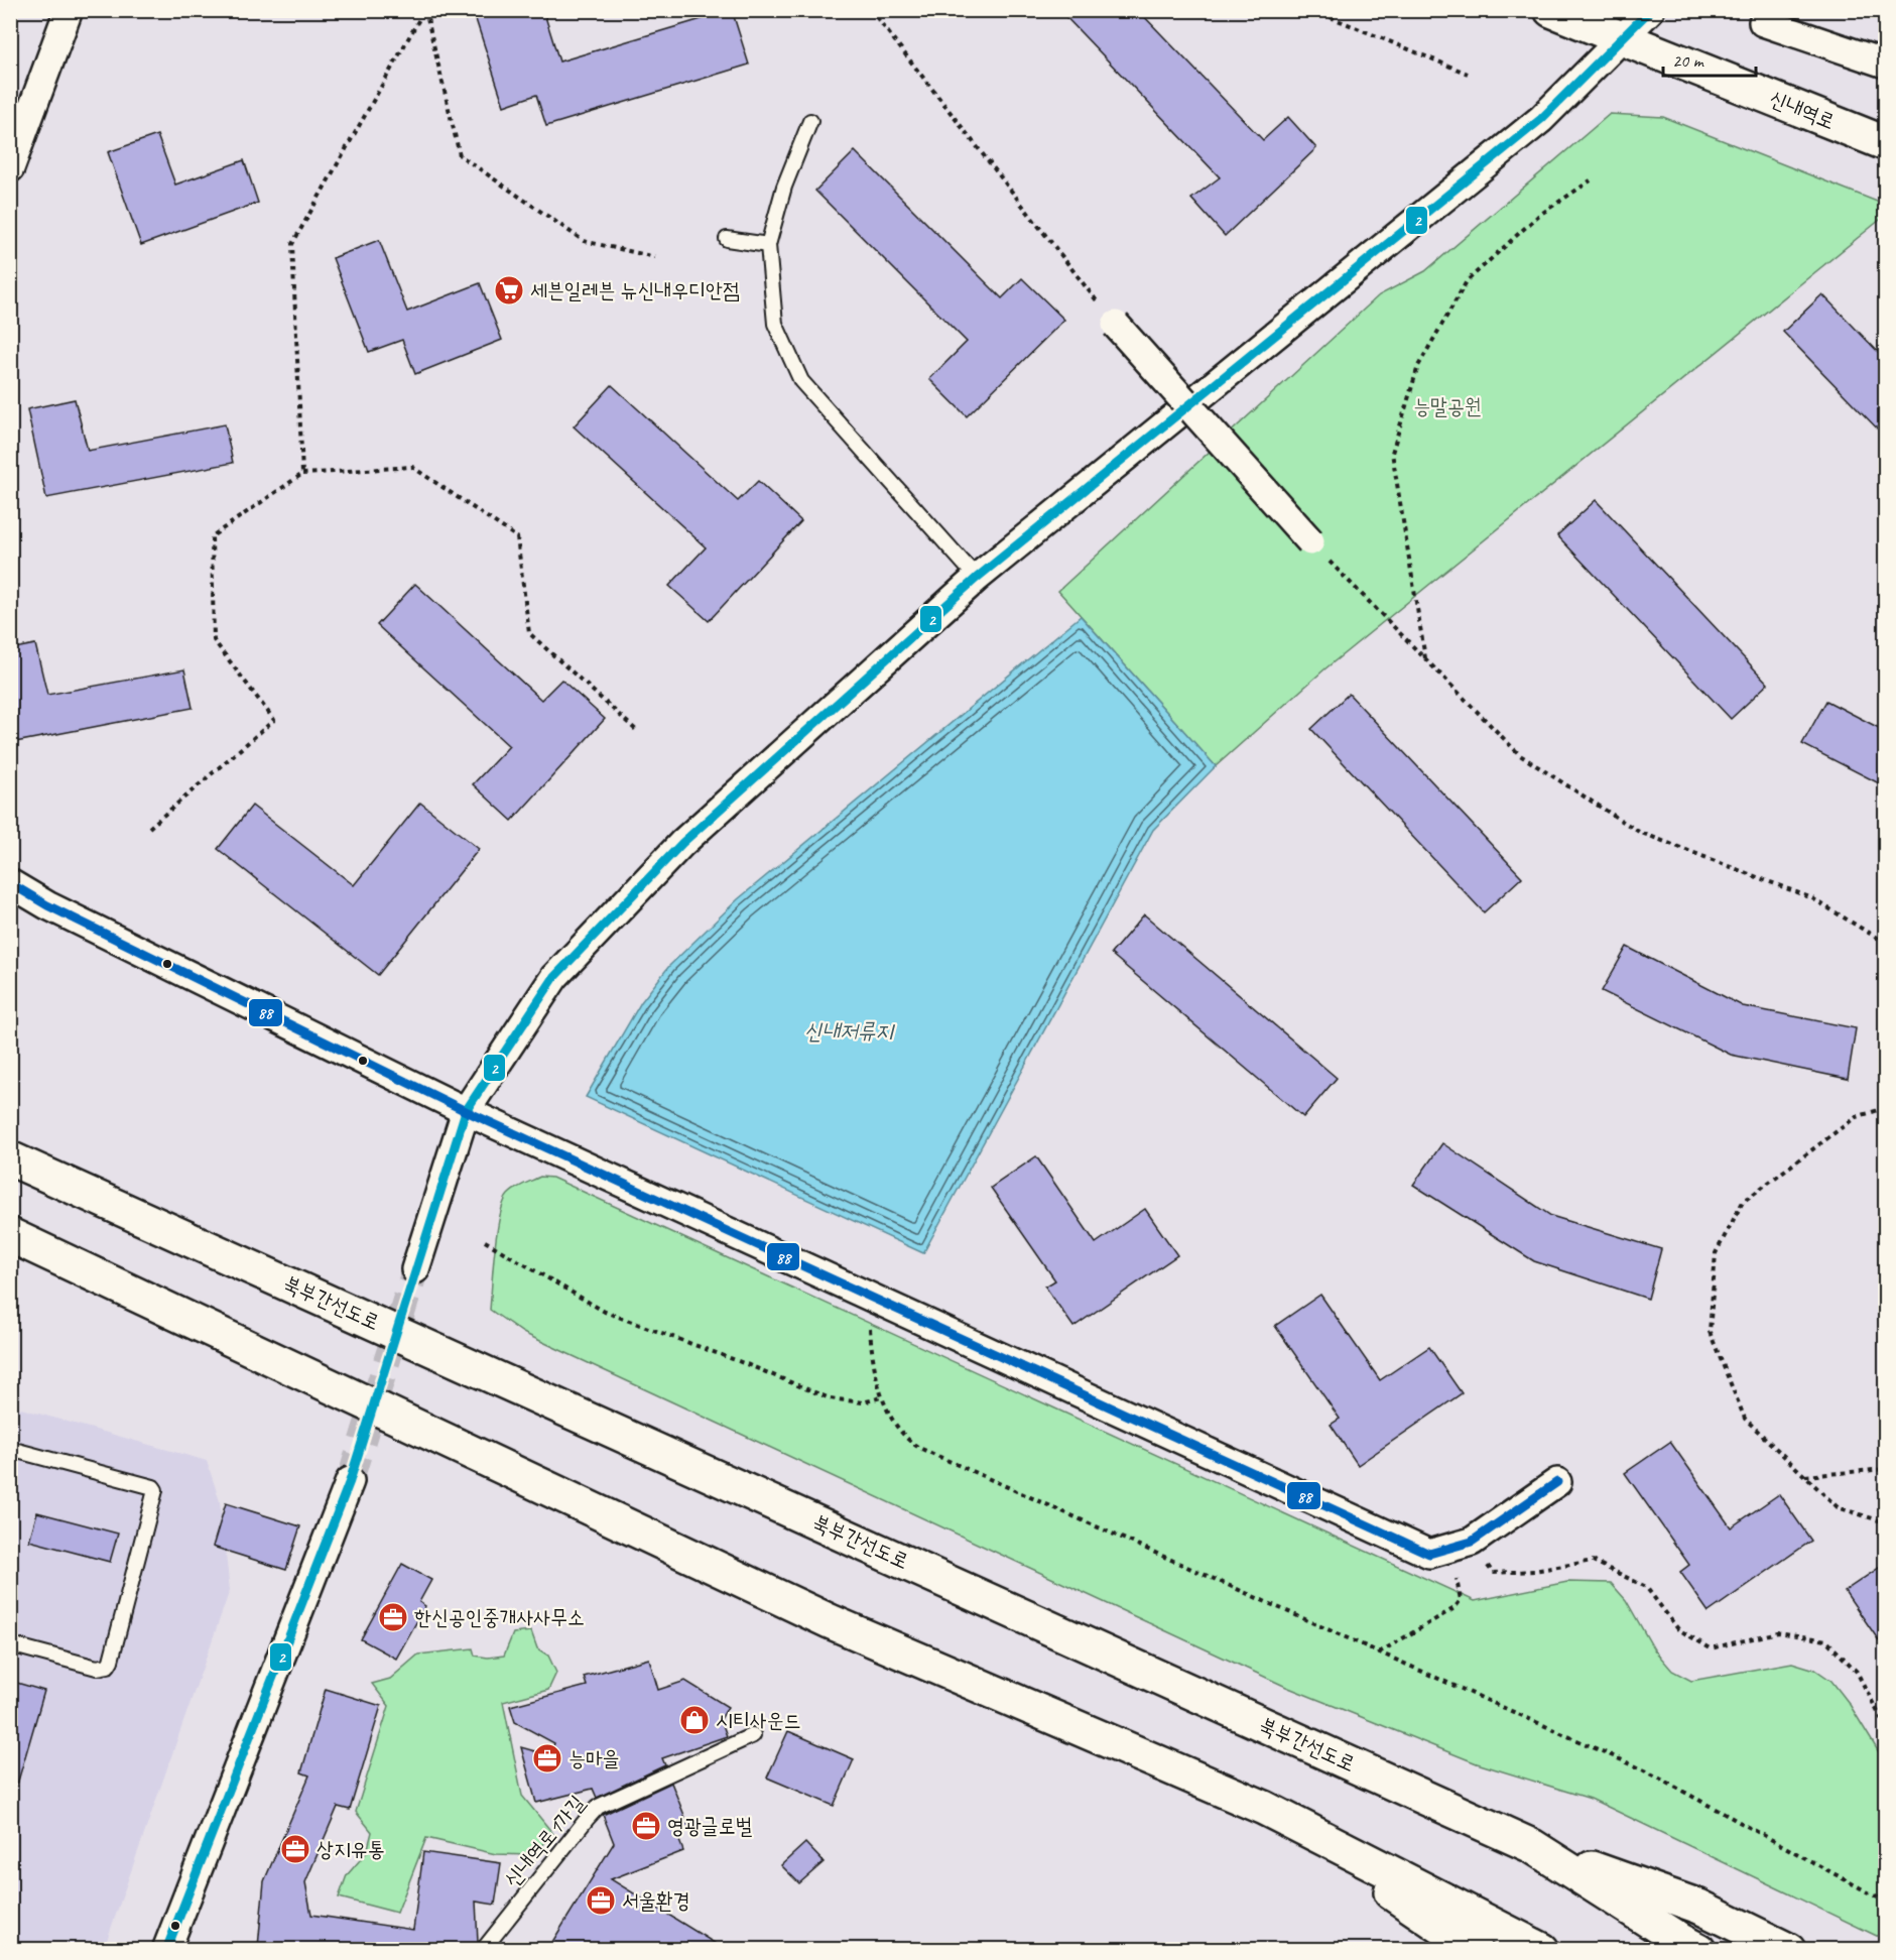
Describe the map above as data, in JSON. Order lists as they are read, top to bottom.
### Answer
{
  "streets": {
    "main road": ["신내역로", "북부간선도로"],
    "lane": ["신내역로1가길"]
  },
  "water": ["신내저류지"],
  "parks": ["능말공원"],
  "places": {
    "supermarket": ["세븐일레븐 뉴신내우디안점"],
    "office": [
      "한신공인중개사사무소",
      "능마을",
      "영광글로벌",
      "상지유통",
      "서울환경"
    ],
    "shop": ["시티사운드"]
  },
  "lines": ["transit line 2", "transit line 88"],
  "scale_bar": "20 m"
}
